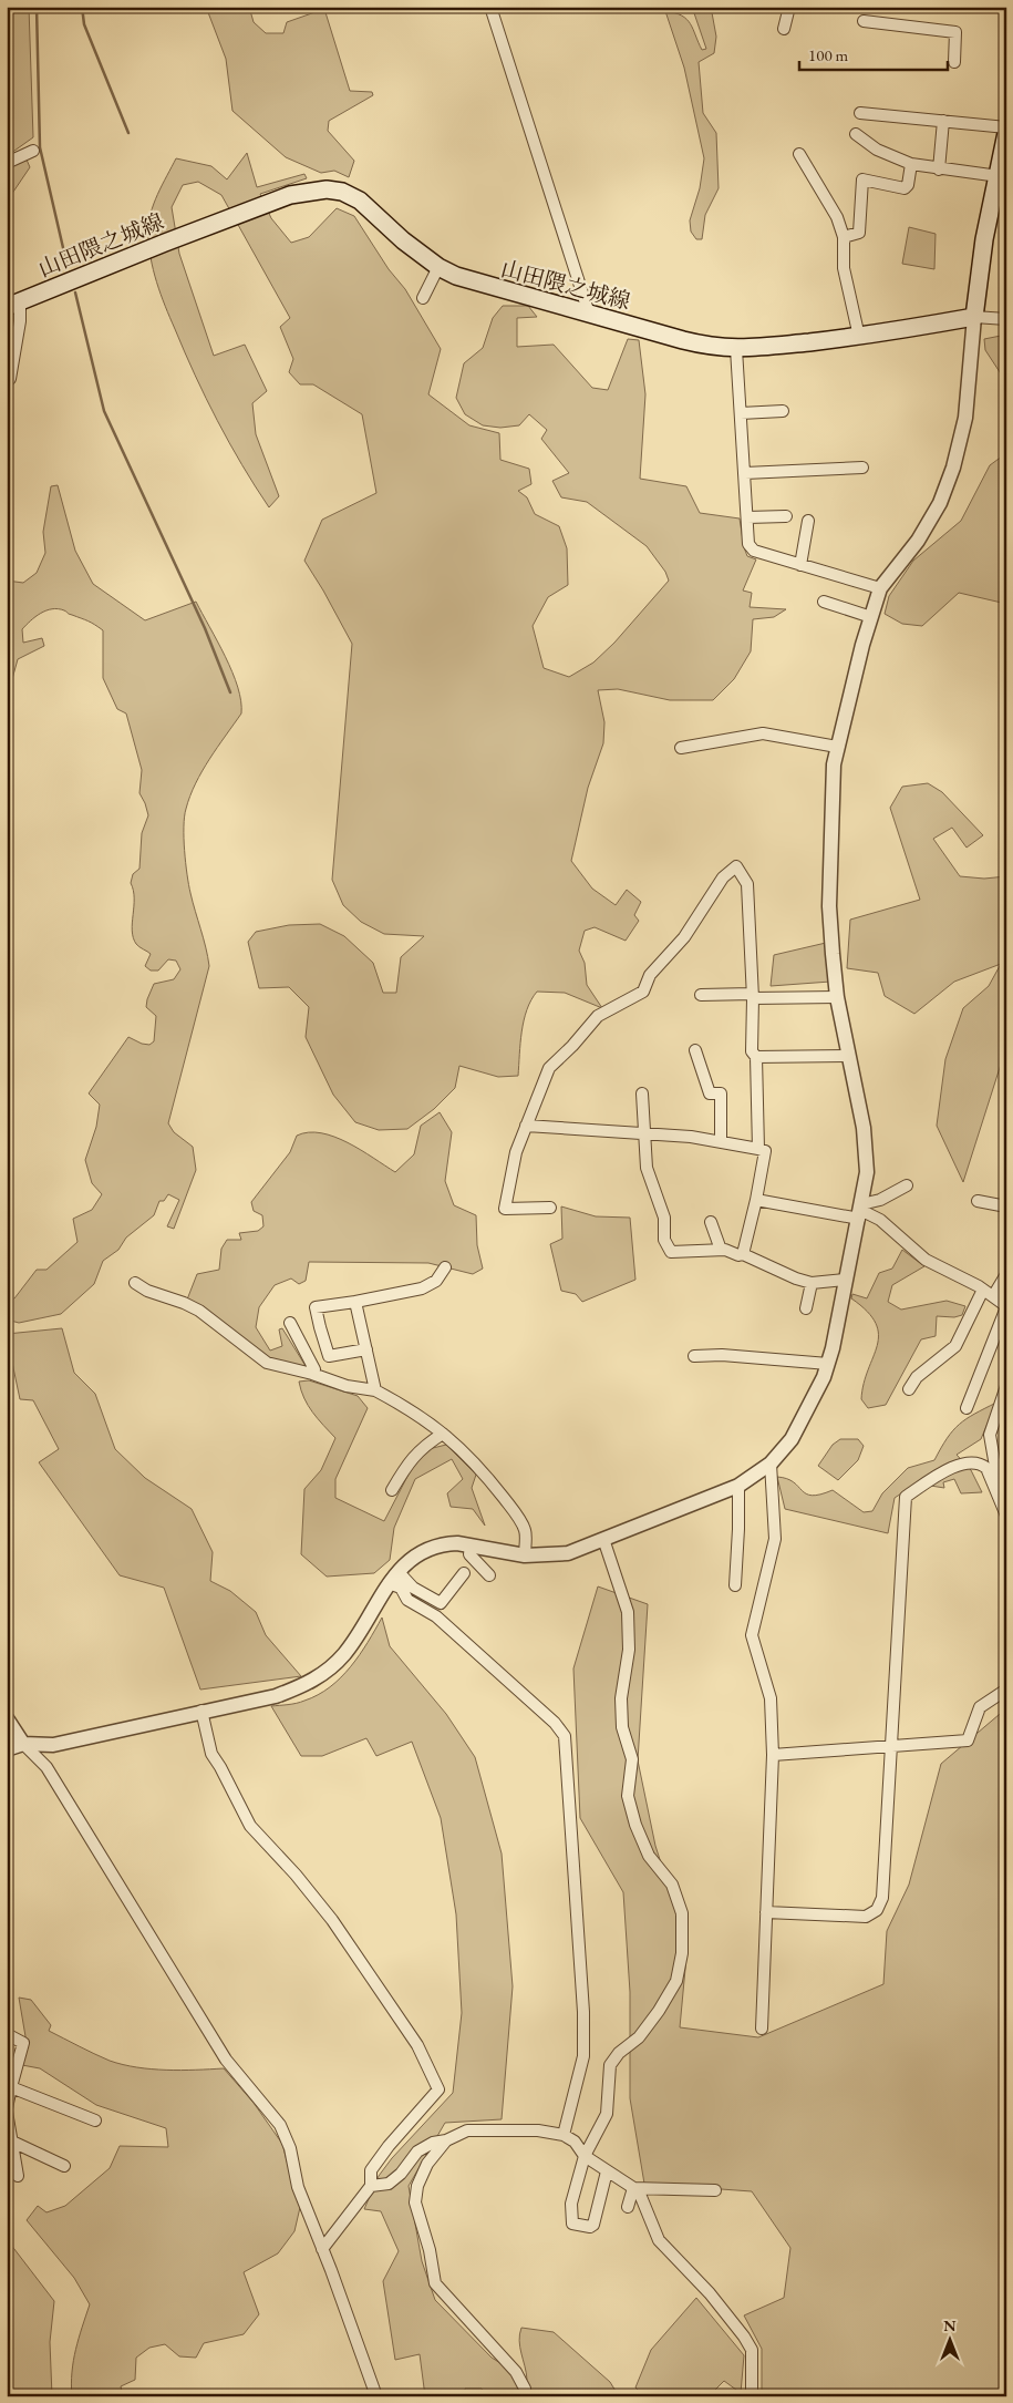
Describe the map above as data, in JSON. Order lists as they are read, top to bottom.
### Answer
{
  "streets": {
    "main road": ["山田隈之城線"]
  },
  "scale_bar": "100 m",
  "north": "top"
}
